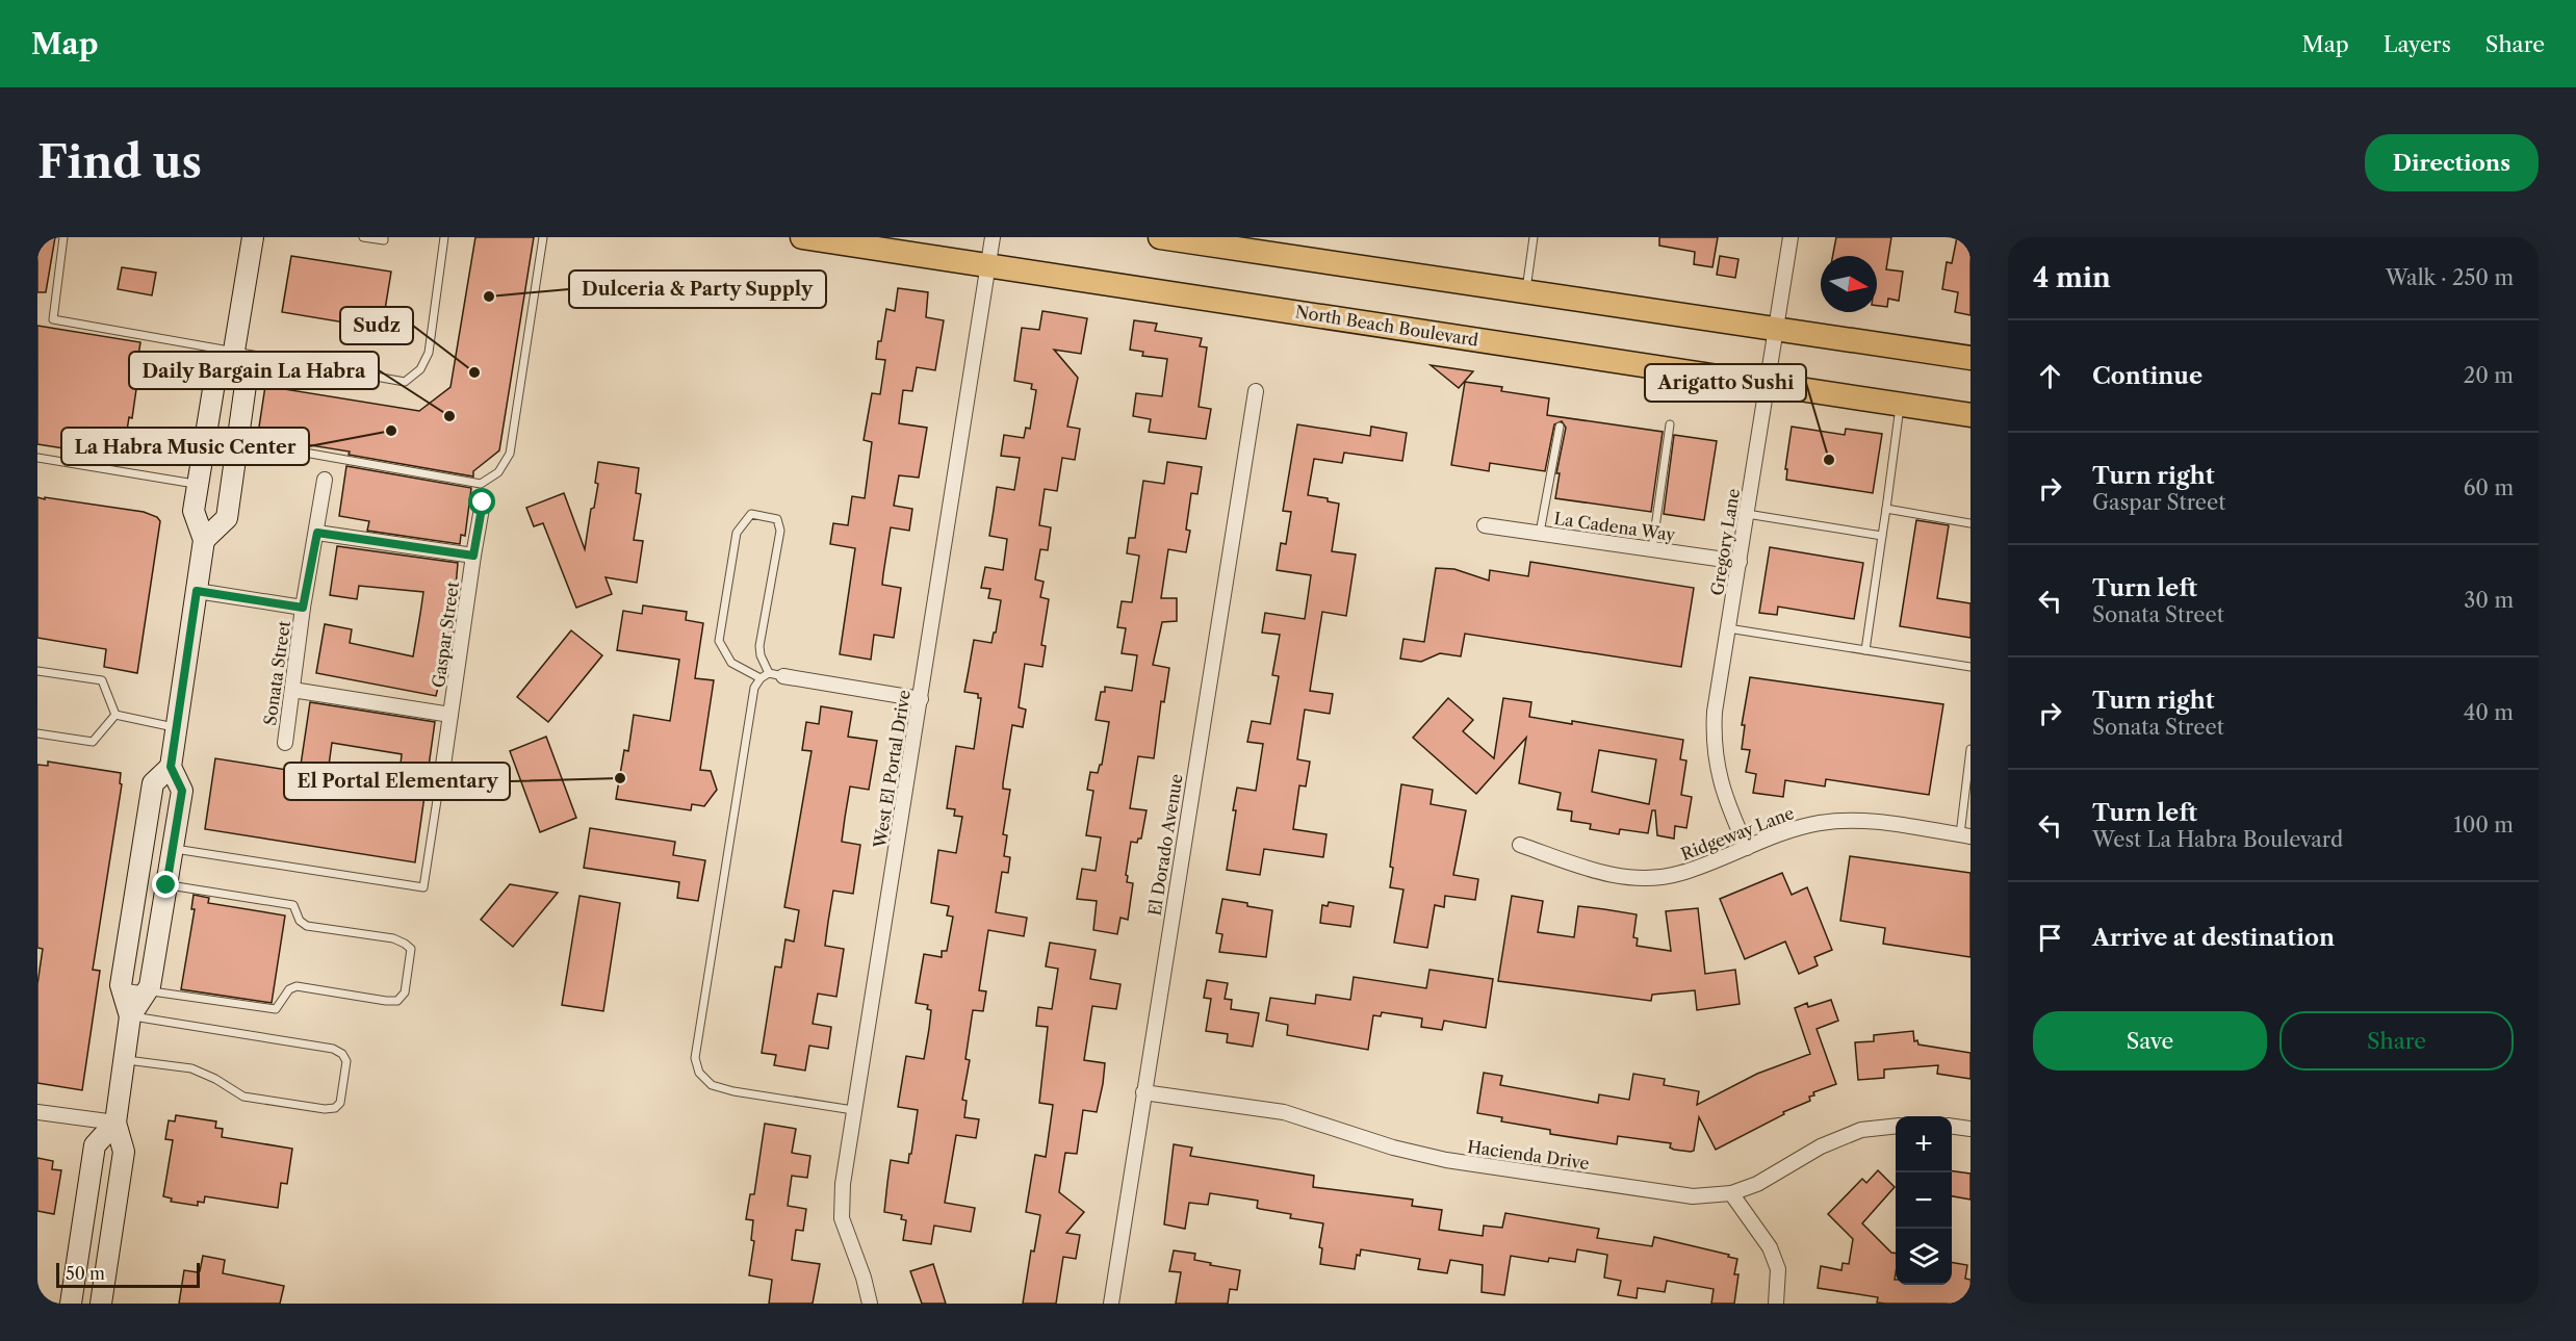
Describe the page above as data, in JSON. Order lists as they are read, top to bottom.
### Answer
{
  "streets": {
    "main road": ["North Beach Boulevard"],
    "street": [
      "La Cadena Way",
      "Gregory Lane",
      "Gaspar Street",
      "Sonata Street",
      "West El Portal Drive",
      "Ridgeway Lane",
      "El Dorado Avenue",
      "Hacienda Drive"
    ]
  },
  "crossings": [
    ["North Beach Boulevard", "Gregory Lane"],
    ["North Beach Boulevard", "West El Portal Drive"],
    ["La Cadena Way", "Gregory Lane"],
    ["Gregory Lane", "Ridgeway Lane"],
    ["Gaspar Street", "Sonata Street"],
    ["El Dorado Avenue", "Hacienda Drive"]
  ],
  "places": [
    "Dulceria & Party Supply",
    "Sudz",
    "Daily Bargain La Habra",
    "La Habra Music Center",
    "Arigatto Sushi",
    "El Portal Elementary"
  ],
  "scale_bar": "50 m",
  "north": "right",
  "page": {
    "header": "Map",
    "nav": ["Map", "Layers", "Share"],
    "buttons": [
      "Directions",
      ["Save", "Share"]
    ],
    "title": "Find us",
    "heading": ["4 min", "Walk · 250 m"],
    "list": [
      ["Continue", "20 m"],
      ["Turn right", "Gaspar Street", "60 m"],
      ["Turn left", "Sonata Street", "30 m"],
      ["Turn right", "Sonata Street", "40 m"],
      ["Turn left", "West La Habra Boulevard", "100 m"],
      "Arrive at destination"
    ],
    "map_buttons": ["+", "−"],
    "scale": "50 m"
  }
}
